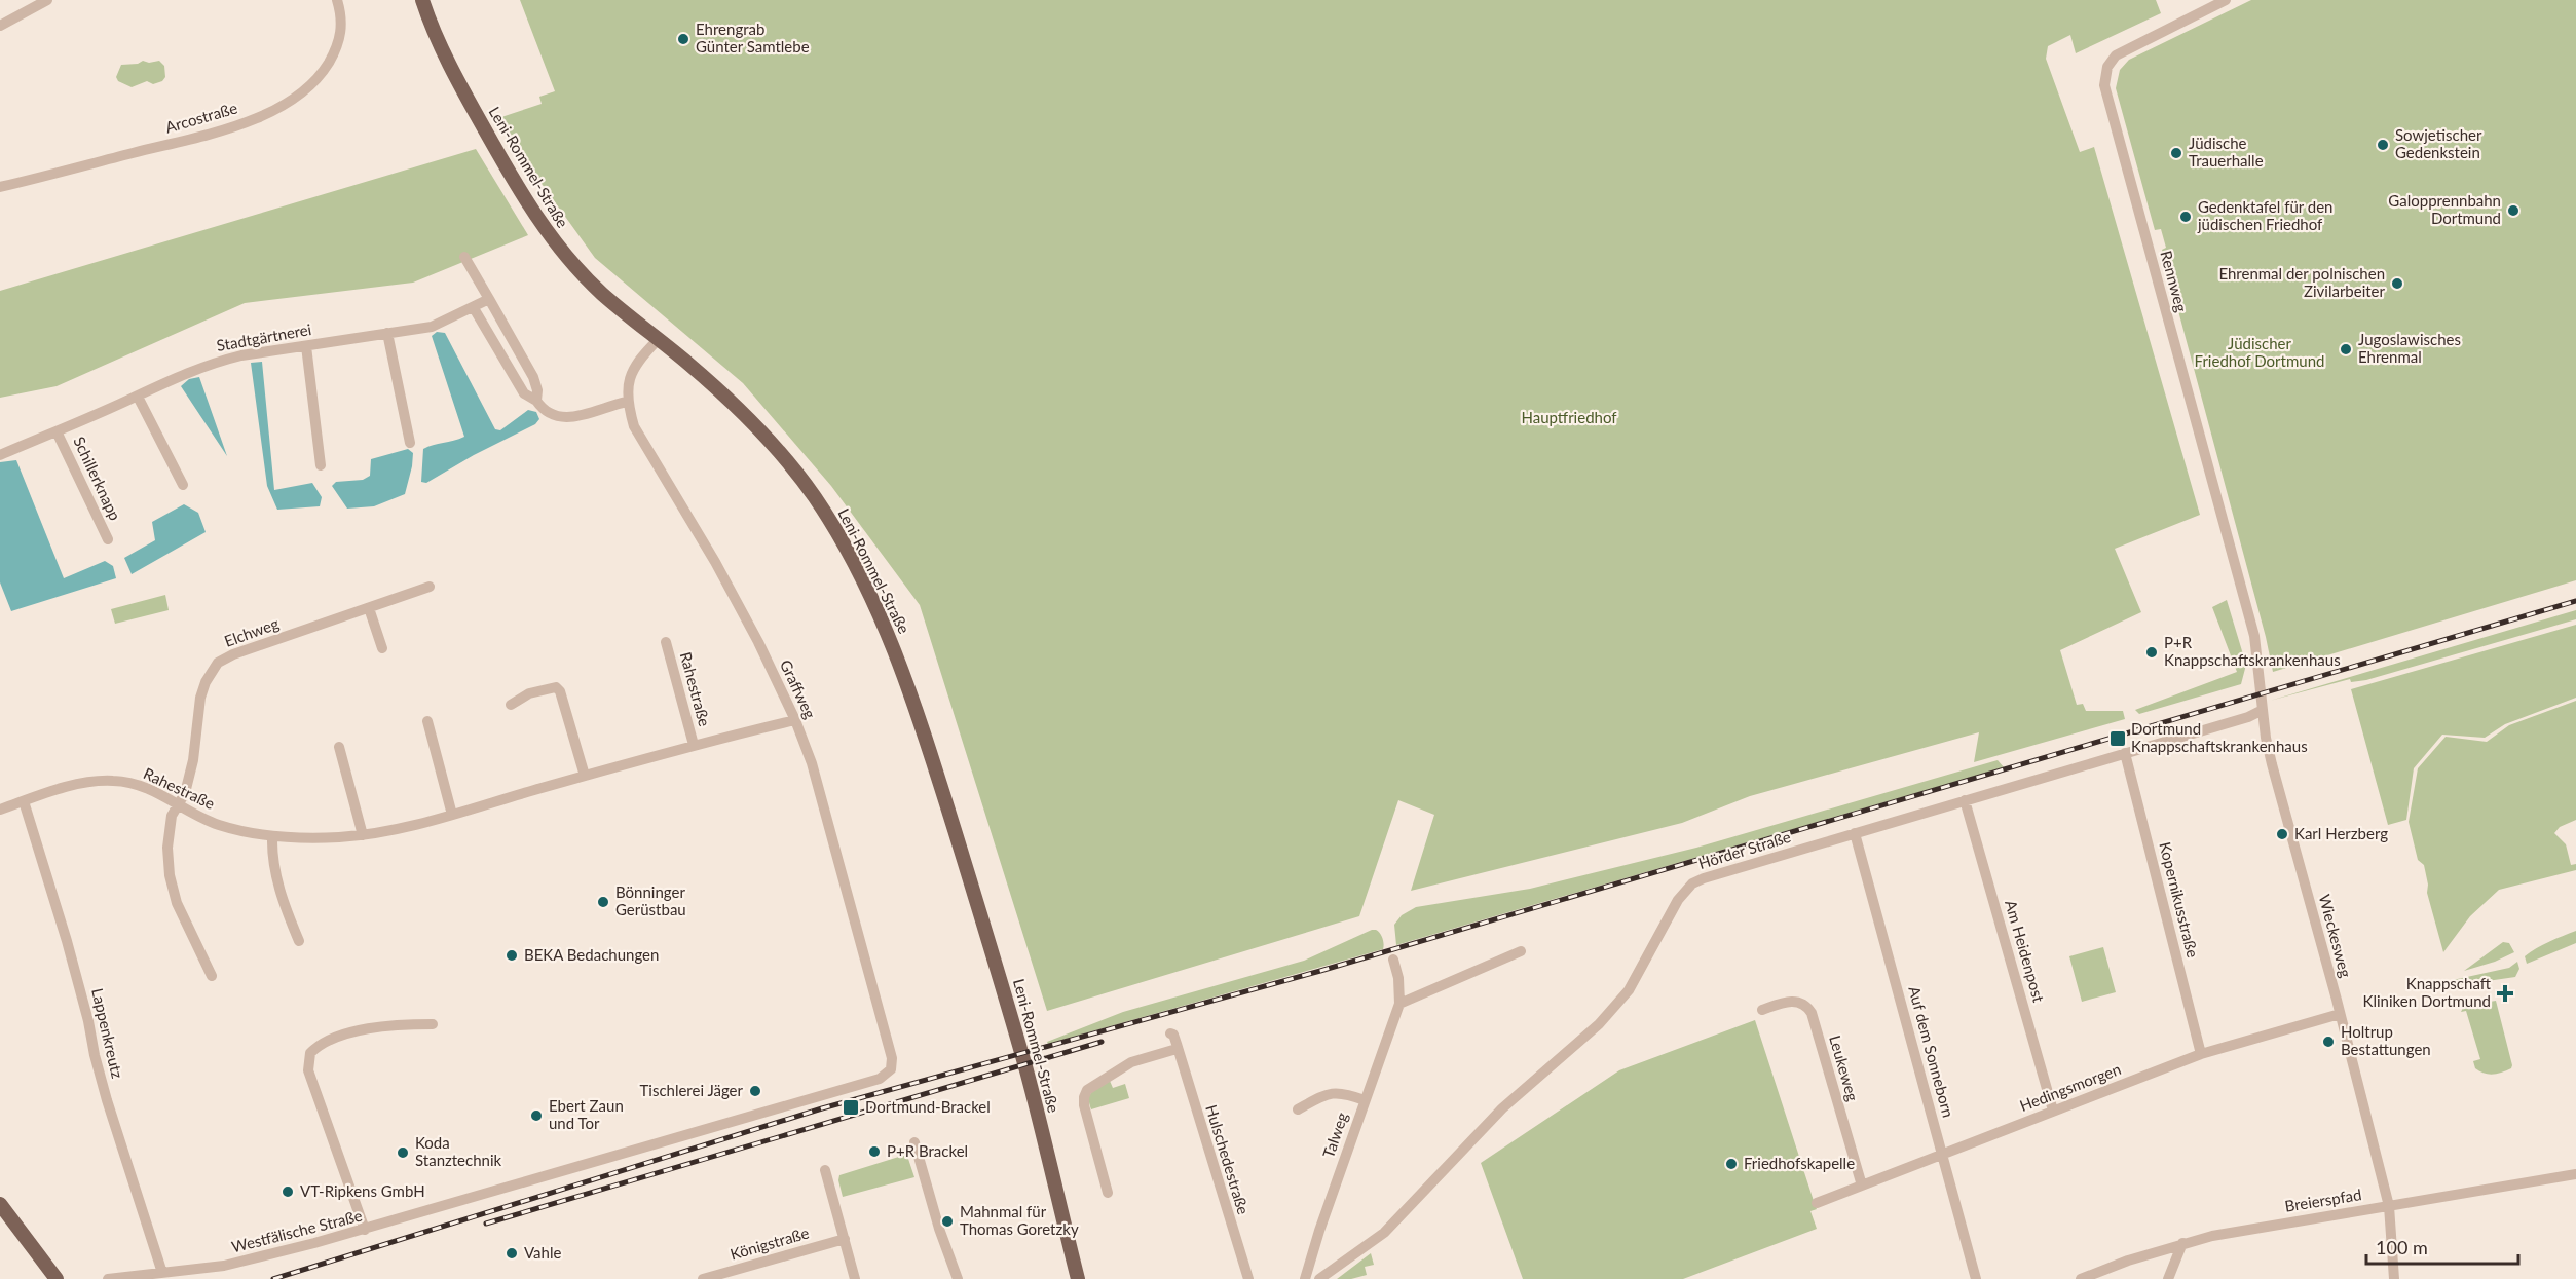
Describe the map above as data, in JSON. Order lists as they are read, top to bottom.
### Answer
{
  "streets": {
    "main road": ["Leni-Rommel-Straße"],
    "street": [
      "Arcostraße",
      "Rennweg",
      "Stadtgärtnerei",
      "Schillerknapp",
      "Elchweg",
      "Rahestraße",
      "Graffweg",
      "Hörder Straße",
      "Kopernikusstraße",
      "Wieckesweg",
      "Am Heidenpost",
      "Lappenkreutz",
      "Auf dem Sonneborn",
      "Leukeweg",
      "Hedingsmorgen",
      "Talweg",
      "Hulschedestraße",
      "Breierspfad",
      "Westfälische Straße",
      "Königstraße"
    ]
  },
  "crossings": [
    ["Leni-Rommel-Straße", "Graffweg"],
    ["Rennweg", "Hörder Straße"],
    ["Rennweg", "Wieckesweg"],
    ["Stadtgärtnerei", "Schillerknapp"],
    ["Elchweg", "Rahestraße"],
    ["Rahestraße", "Graffweg"],
    ["Rahestraße", "Lappenkreutz"],
    ["Graffweg", "Westfälische Straße"],
    ["Hörder Straße", "Kopernikusstraße"],
    ["Hörder Straße", "Wieckesweg"],
    ["Hörder Straße", "Am Heidenpost"],
    ["Hörder Straße", "Auf dem Sonneborn"],
    ["Kopernikusstraße", "Hedingsmorgen"],
    ["Wieckesweg", "Hedingsmorgen"],
    ["Wieckesweg", "Breierspfad"],
    ["Am Heidenpost", "Hedingsmorgen"],
    ["Lappenkreutz", "Westfälische Straße"],
    ["Auf dem Sonneborn", "Hedingsmorgen"],
    ["Leukeweg", "Hedingsmorgen"]
  ],
  "parks": ["Jüdischer Friedhof Dortmund", "Hauptfriedhof"],
  "places": {
    "other": [
      "Ehrengrab Günter Samtlebe",
      "Sowjetischer Gedenkstein",
      "Jüdische Trauerhalle",
      "Galopprennbahn Dortmund",
      "Gedenktafel für den jüdischen Friedhof",
      "Ehrenmal der polnischen Zivilarbeiter",
      "Jugoslawisches Ehrenmal",
      "P+R Knappschaftskrankenhaus",
      "Karl Herzberg",
      "Bönninger Gerüstbau",
      "BEKA Bedachungen",
      "Holtrup Bestattungen",
      "Tischlerei Jäger",
      "Ebert Zaun und Tor",
      "P+R Brackel",
      "Koda Stanztechnik",
      "Friedhofskapelle",
      "VT-Ripkens GmbH",
      "Mahnmal für Thomas Goretzky",
      "Vahle"
    ],
    "transit": ["Dortmund Knappschaftskrankenhaus", "Dortmund-Brackel"],
    "health": ["Knappschaft Kliniken Dortmund"]
  },
  "scale_bar": "100 m"
}
